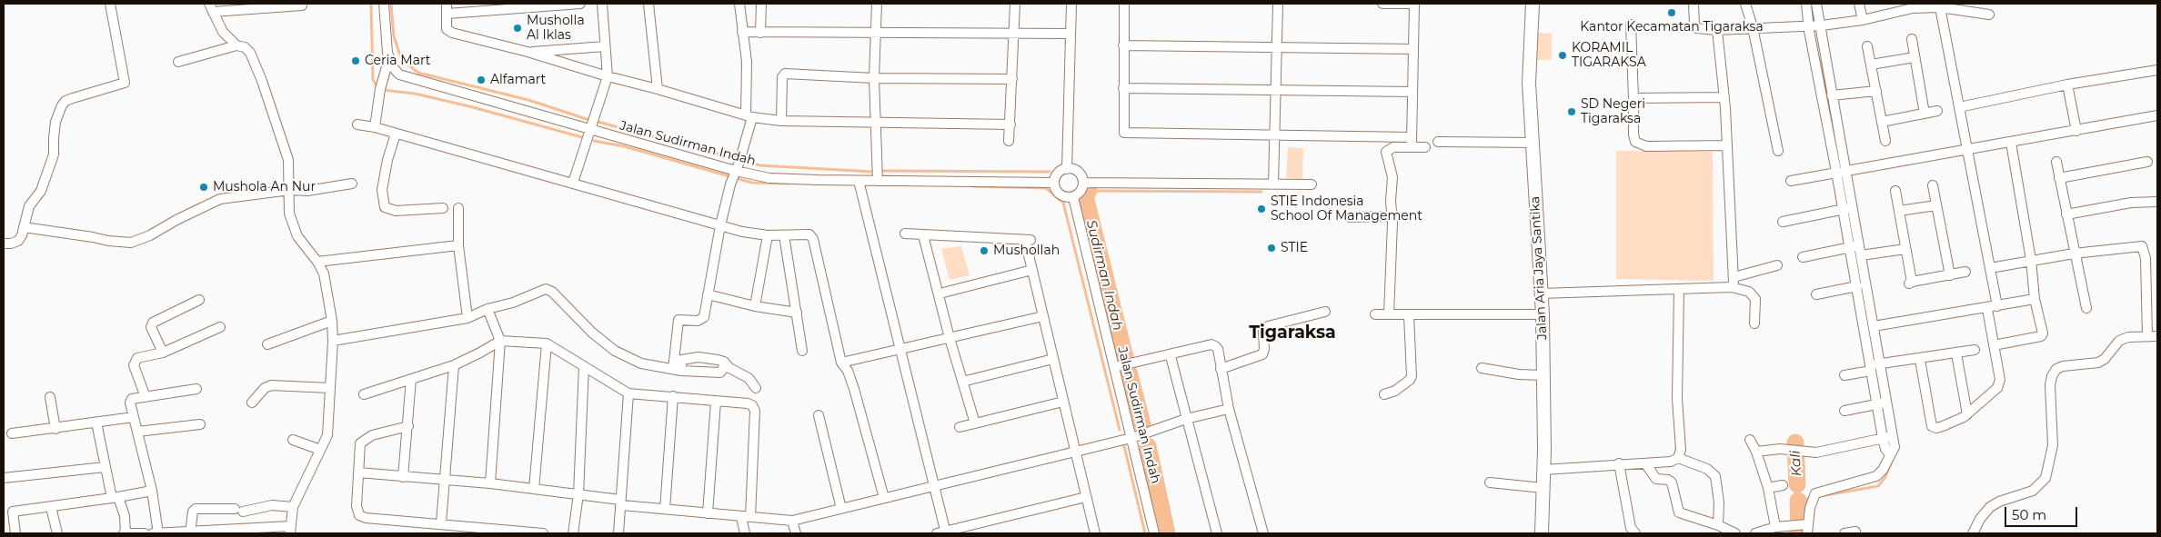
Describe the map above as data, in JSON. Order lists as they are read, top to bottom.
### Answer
{
  "streets": {
    "street": ["Jalan Sudirman Indah", "Jalan Aria Jaya Santika"]
  },
  "districts": ["Tigaraksa"],
  "water": ["Sudirman Indah", "Kali"],
  "places": [
    "Kantor Kecamatan Tigaraksa",
    "Musholla Al Iklas",
    "KORAMIL TIGARAKSA",
    "Ceria Mart",
    "Alfamart",
    "SD Negeri Tigaraksa",
    "Mushola An Nur",
    "STIE Indonesia School Of Management",
    "STIE",
    "Mushollah"
  ],
  "scale_bar": "50 m"
}
